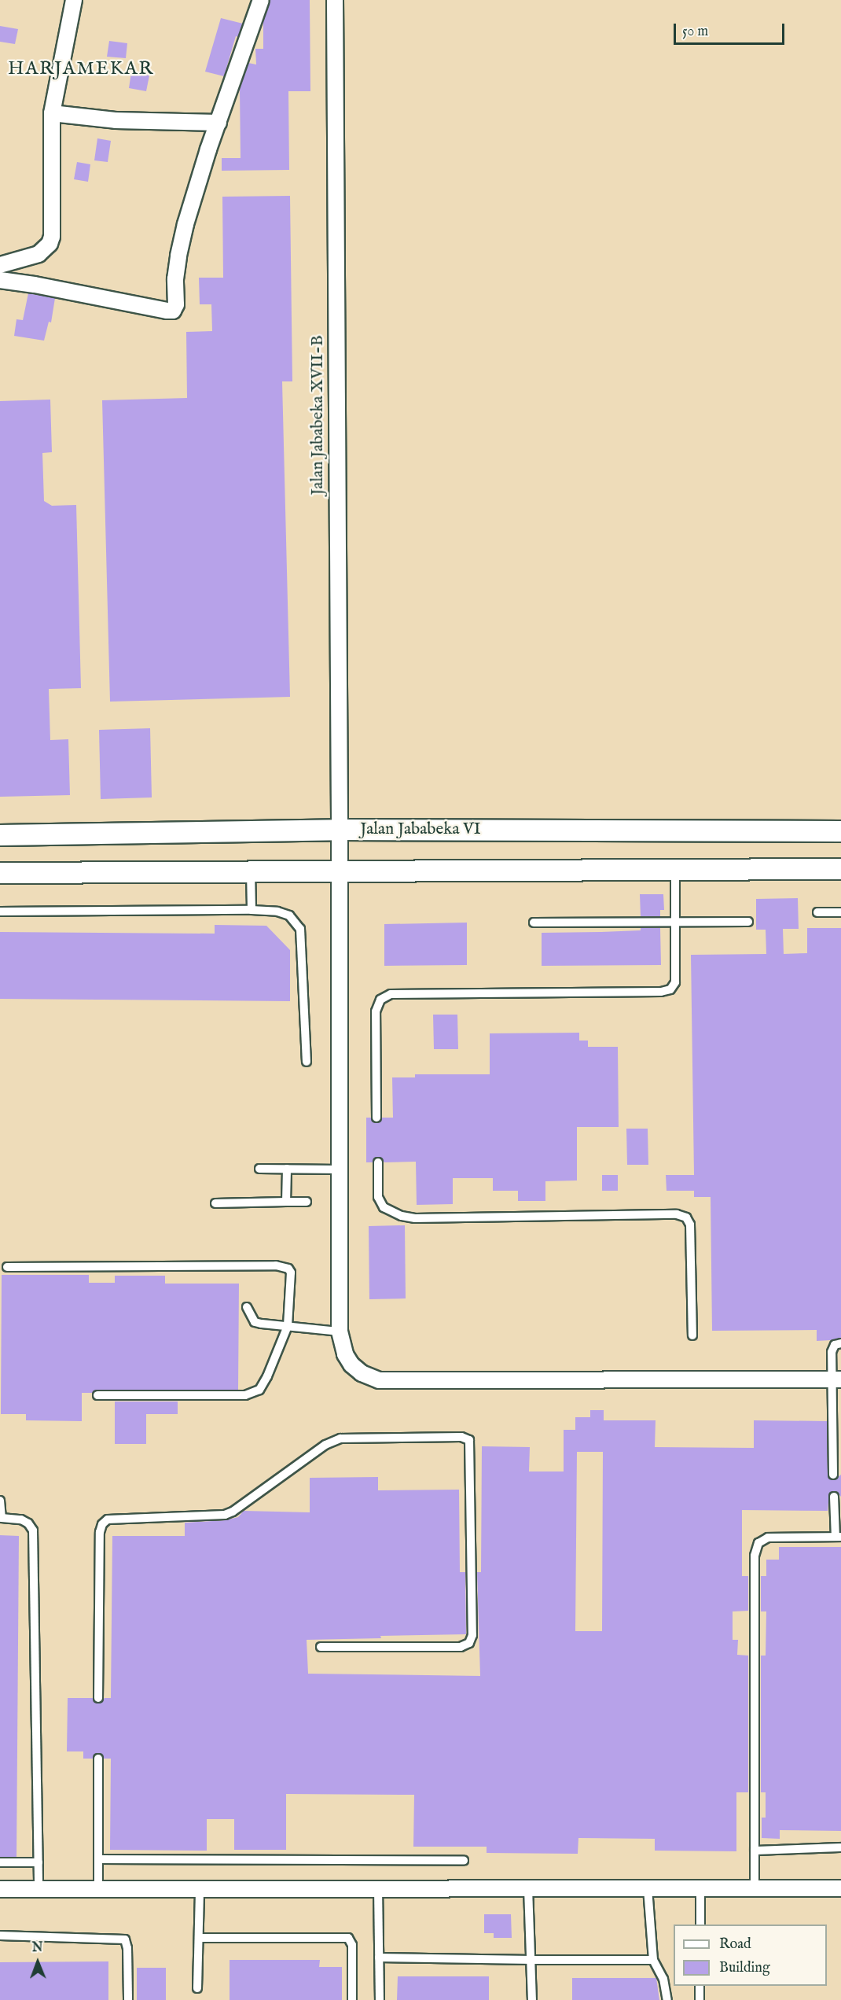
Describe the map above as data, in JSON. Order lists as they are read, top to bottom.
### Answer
{
  "streets": {
    "street": ["Jalan Jababeka XVII-B", "Jalan Jababeka VI"]
  },
  "crossings": [
    ["Jalan Jababeka XVII-B", "Jalan Jababeka VI"]
  ],
  "districts": ["HARJAMEKAR"],
  "legend": ["Road", "Building"],
  "scale_bar": "50 m",
  "north": "top"
}
